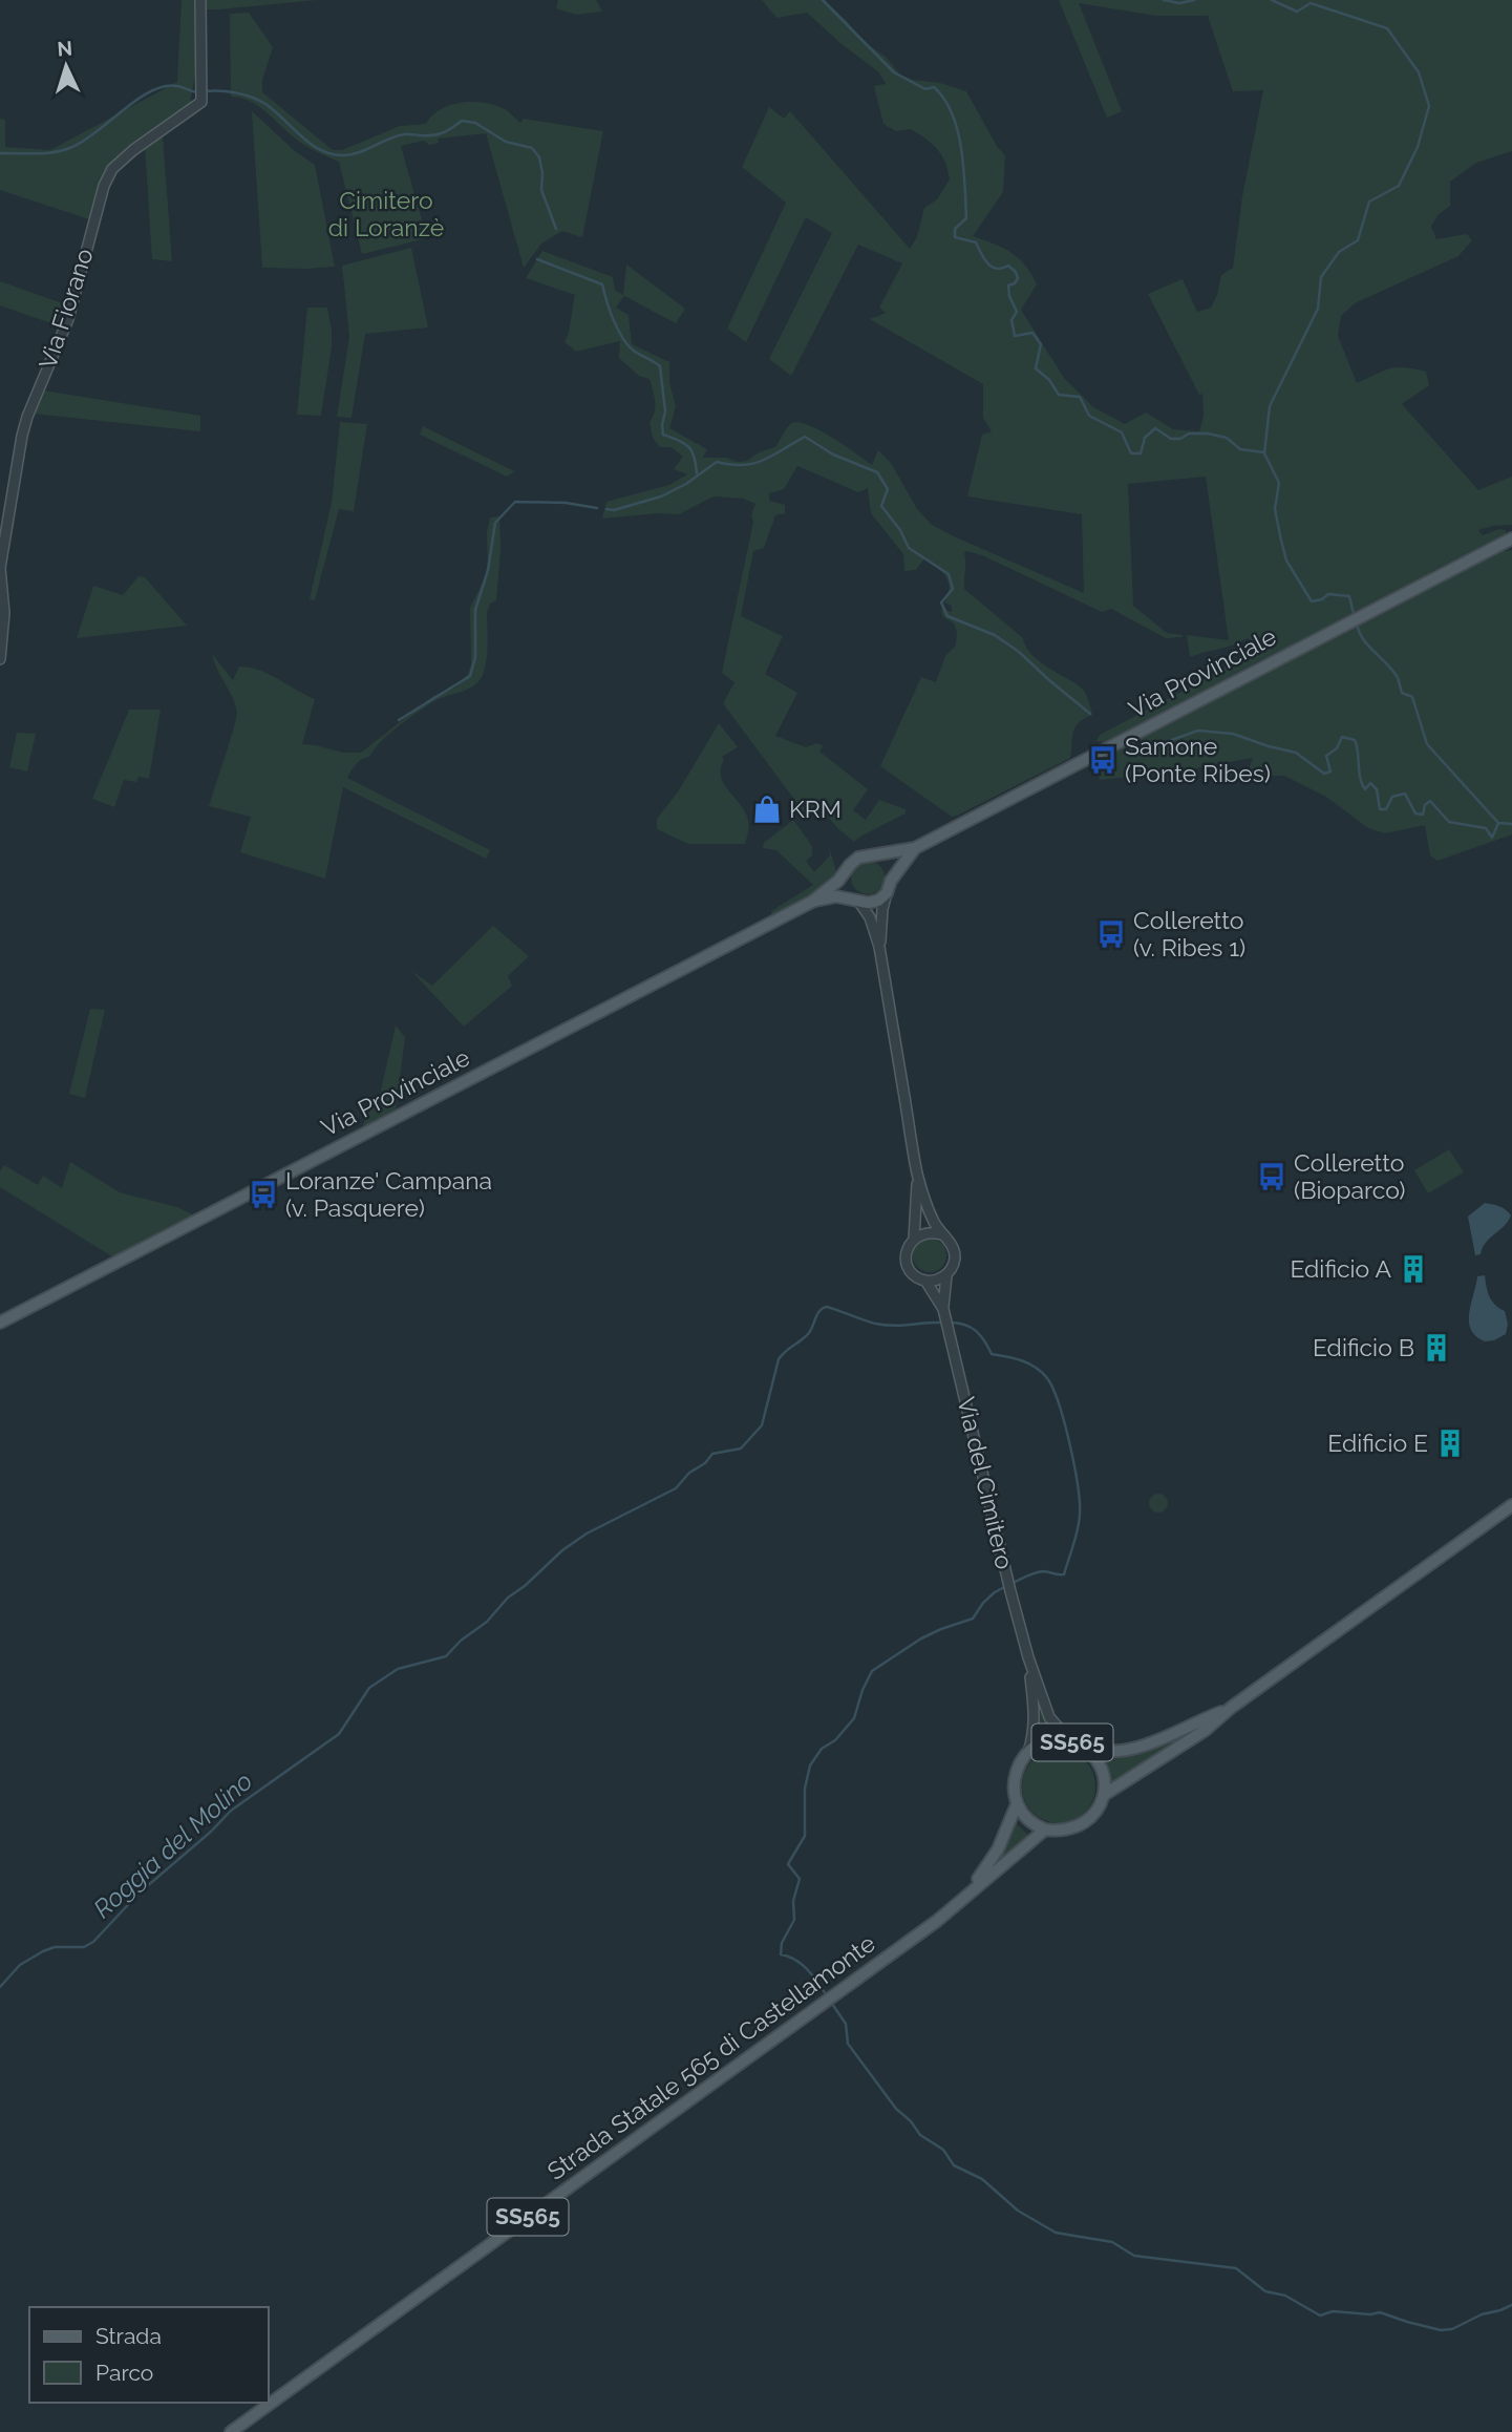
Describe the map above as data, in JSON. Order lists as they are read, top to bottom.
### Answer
{
  "streets": {
    "main road": ["Via Provinciale", "SS565", "Strada Statale 565 di Castellamonte"],
    "street": ["Via Fiorano", "Via del Cimitero"]
  },
  "crossings": [
    ["SS565", "Strada Statale 565 di Castellamonte"]
  ],
  "water": ["Roggia del Molino"],
  "parks": ["Cimitero di Loranzè"],
  "places": {
    "bus stop": [
      "Samone (Ponte Ribes)",
      "Colleretto (v. Ribes 1)",
      "Colleretto (Bioparco)",
      "Loranze' Campana (v. Pasquere)"
    ],
    "shop": ["KRM"],
    "building": ["Edificio A", "Edificio B", "Edificio E"]
  },
  "legend": ["Strada", "Parco"],
  "north": "top"
}
